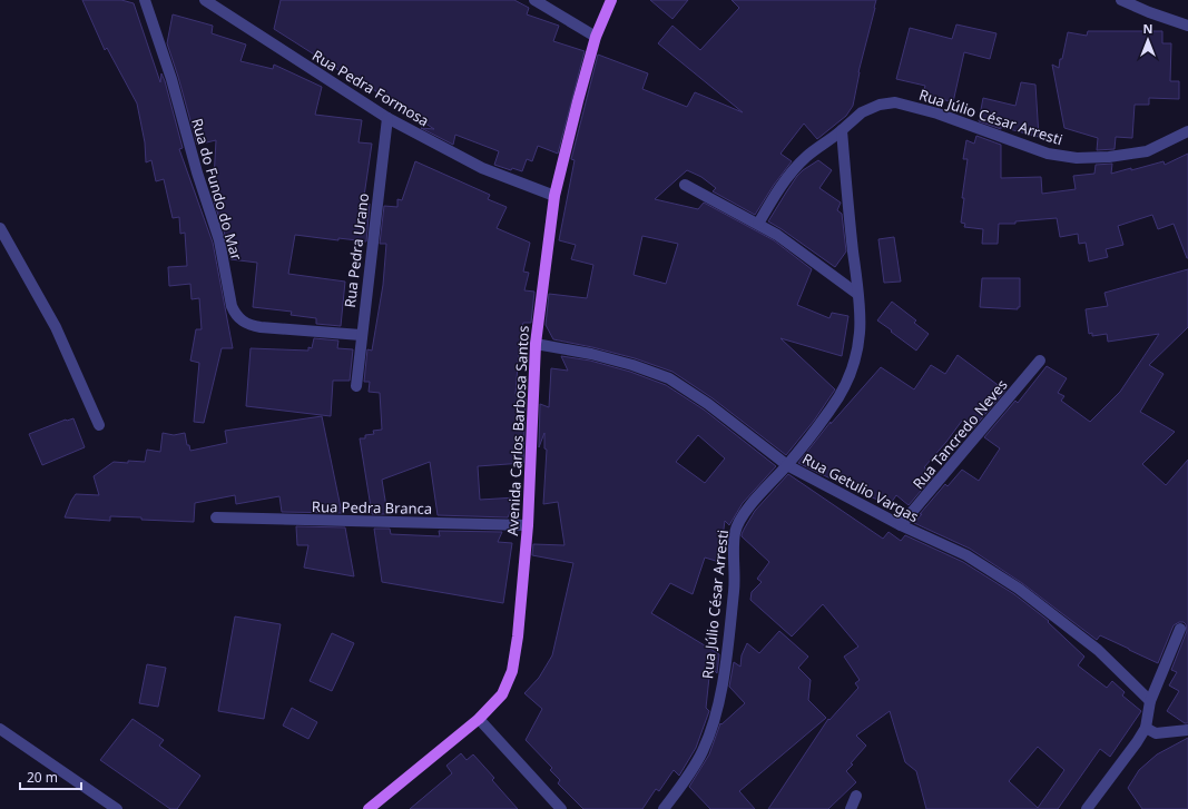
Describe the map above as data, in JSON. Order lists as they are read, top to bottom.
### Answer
{
  "streets": {
    "main road": ["Avenida Carlos Barbosa Santos"],
    "street": [
      "Rua Pedra Formosa",
      "Rua Júlio César Arresti",
      "Rua do Fundo do Mar",
      "Rua Pedra Urano",
      "Rua Tancredo Neves",
      "Rua Getulio Vargas",
      "Rua Pedra Branca"
    ]
  },
  "crossings": [
    ["Rua Pedra Formosa", "Rua Pedra Urano"],
    ["Rua Pedra Formosa", "Avenida Carlos Barbosa Santos"],
    ["Rua Júlio César Arresti", "Rua Getulio Vargas"],
    ["Rua do Fundo do Mar", "Rua Pedra Urano"],
    ["Avenida Carlos Barbosa Santos", "Rua Getulio Vargas"],
    ["Avenida Carlos Barbosa Santos", "Rua Pedra Branca"],
    ["Rua Tancredo Neves", "Rua Getulio Vargas"]
  ],
  "scale_bar": "20 m",
  "north": "top"
}
